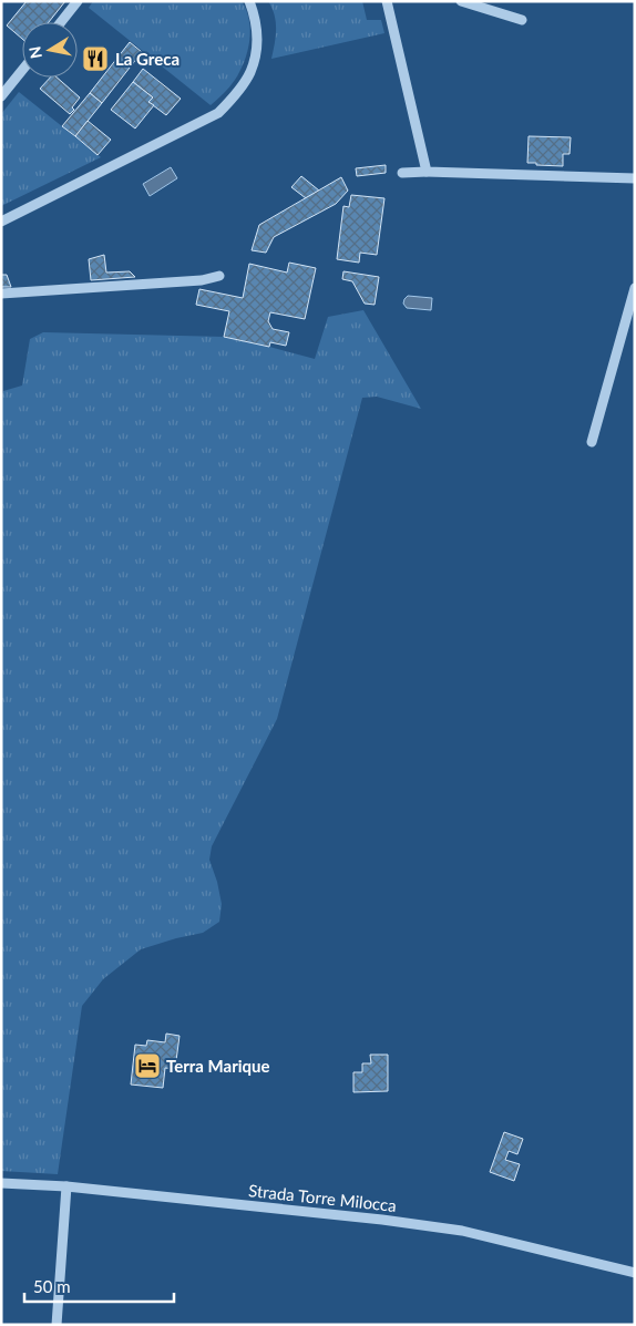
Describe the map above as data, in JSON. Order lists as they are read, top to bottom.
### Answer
{
  "streets": {
    "street": ["Strada Torre Milocca"]
  },
  "places": {
    "restaurant": ["La Greca"],
    "hotel": ["Terra Marique"]
  },
  "scale_bar": "50 m",
  "north": "left"
}
